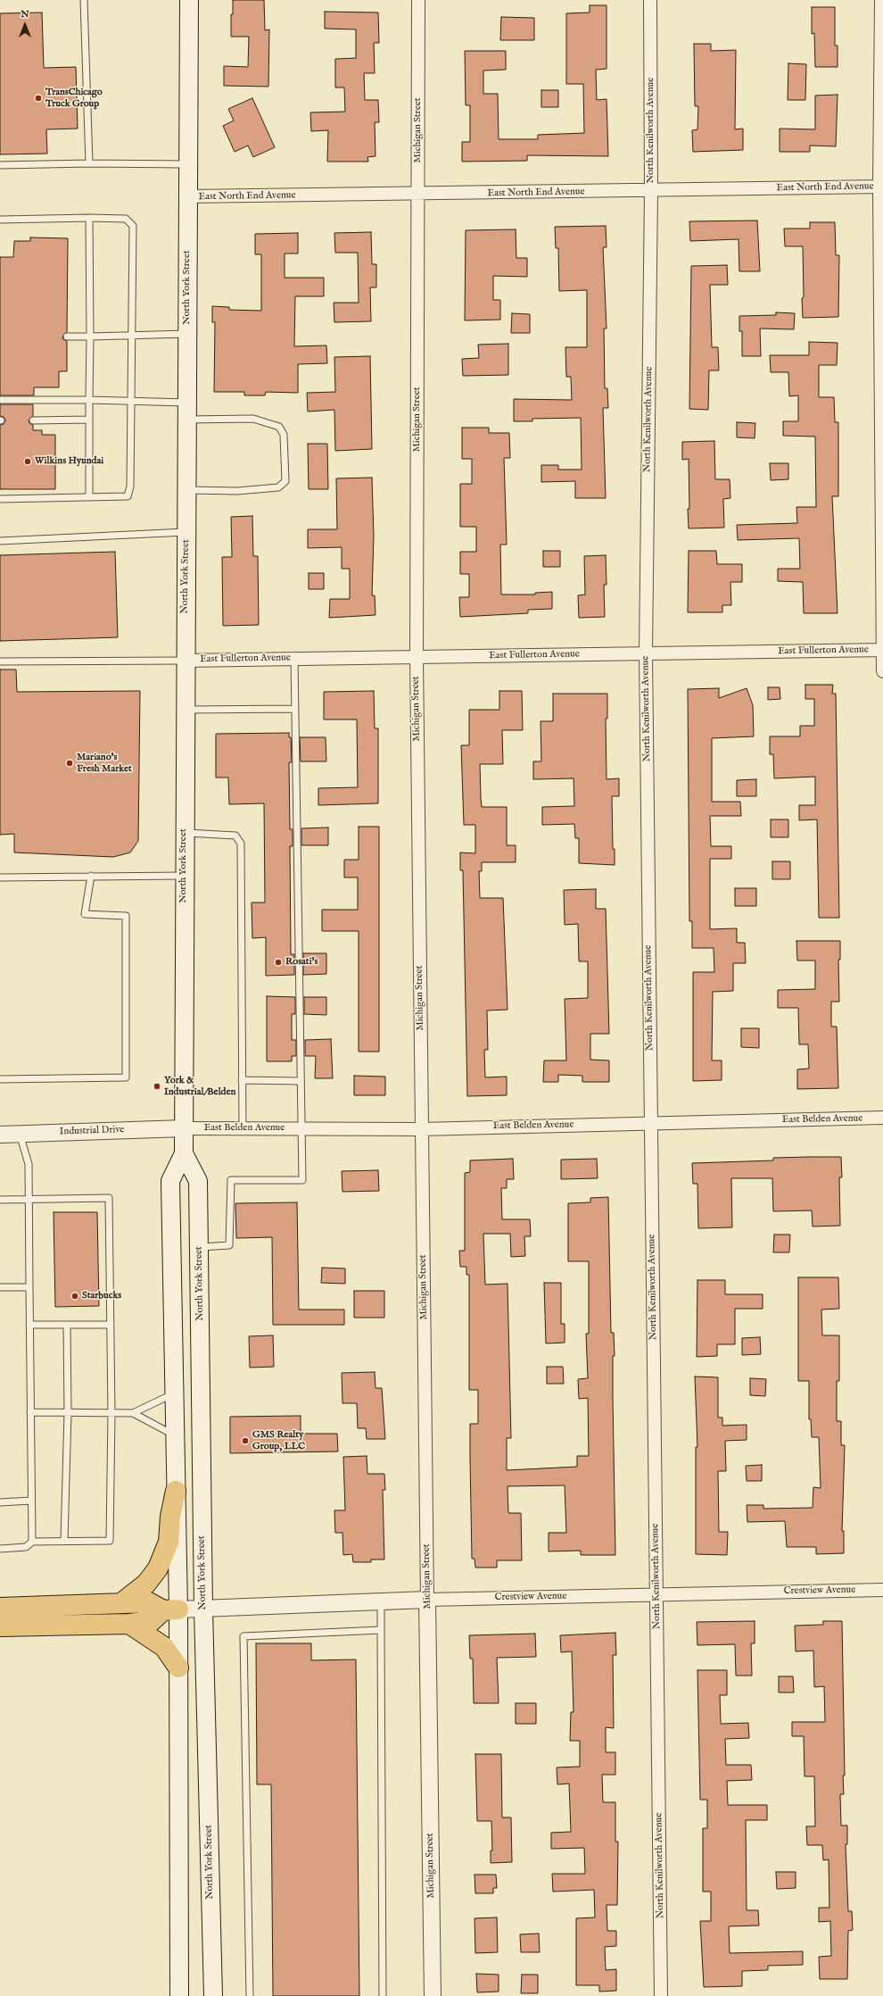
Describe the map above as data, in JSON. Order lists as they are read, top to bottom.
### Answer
{
  "streets": {
    "main road": ["North York Street"],
    "street": [
      "Michigan Street",
      "North Kenilworth Avenue",
      "East North End Avenue",
      "East Fullerton Avenue",
      "East Belden Avenue",
      "Industrial Drive",
      "Crestview Avenue"
    ]
  },
  "crossings": [
    ["Michigan Street", "East North End Avenue"],
    ["Michigan Street", "East Fullerton Avenue"],
    ["Michigan Street", "East Belden Avenue"],
    ["Michigan Street", "Crestview Avenue"],
    ["North Kenilworth Avenue", "East North End Avenue"],
    ["North Kenilworth Avenue", "East Fullerton Avenue"],
    ["North Kenilworth Avenue", "East Belden Avenue"],
    ["North Kenilworth Avenue", "Crestview Avenue"],
    ["East North End Avenue", "North York Street"],
    ["North York Street", "East Fullerton Avenue"],
    ["North York Street", "East Belden Avenue"],
    ["North York Street", "Industrial Drive"],
    ["North York Street", "Crestview Avenue"],
    ["East Belden Avenue", "Industrial Drive"]
  ],
  "places": [
    "TransChicago Truck Group",
    "Wilkins Hyundai",
    "Mariano's Fresh Market",
    "Rosati's",
    "York & Industrial/Belden",
    "Starbucks",
    "GMS Realty Group, LLC"
  ],
  "north": "top"
}
